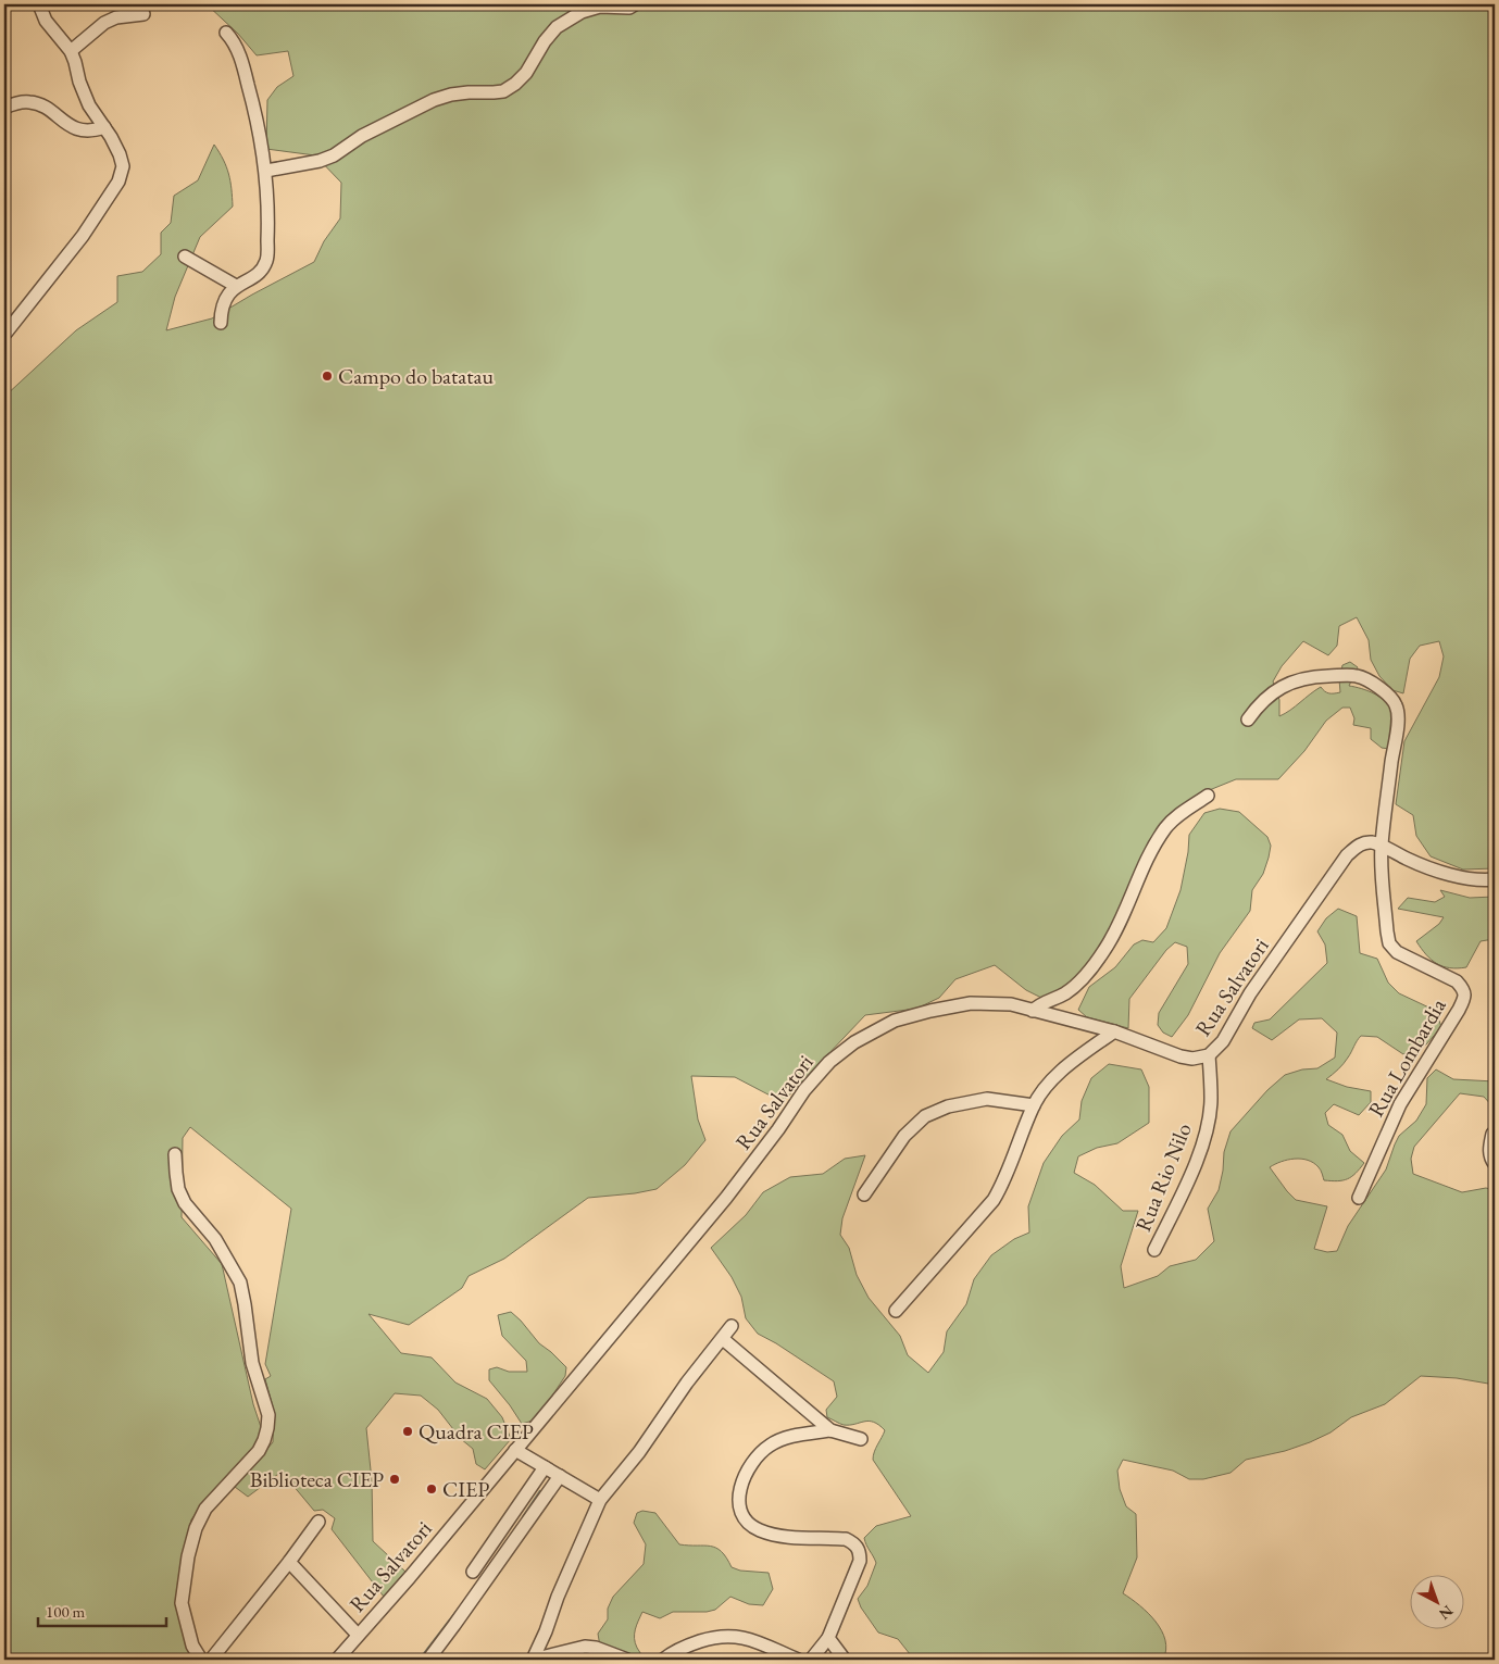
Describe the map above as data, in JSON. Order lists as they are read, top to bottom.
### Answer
{
  "streets": {
    "street": ["Rua Salvatori", "Rua Lombardia", "Rua Rio Nilo"]
  },
  "crossings": [
    ["Rua Salvatori", "Rua Lombardia"],
    ["Rua Salvatori", "Rua Rio Nilo"]
  ],
  "places": [
    "Campo do batatau",
    "Quadra CIEP",
    "Biblioteca CIEP",
    "CIEP"
  ],
  "scale_bar": "100 m",
  "north": "bottom right"
}
